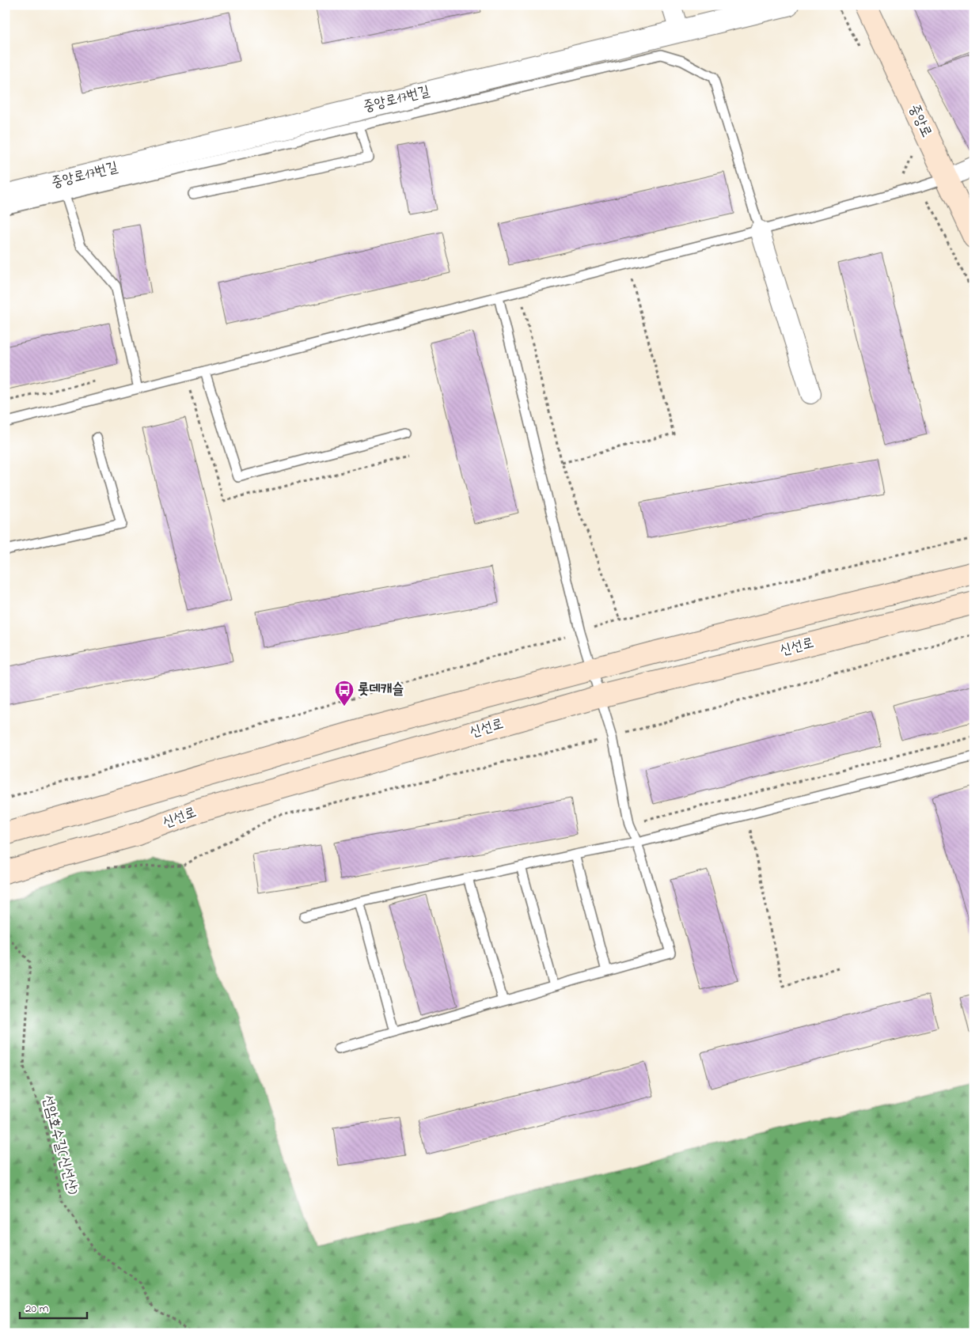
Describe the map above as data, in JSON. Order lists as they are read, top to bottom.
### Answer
{
  "streets": {
    "main road": ["중앙로", "신선로"],
    "street": ["중앙로17번길"],
    "path": ["선암호수길(신선산)"]
  },
  "places": {
    "bus stop": ["롯데캐슬"]
  },
  "scale_bar": "20 m"
}
